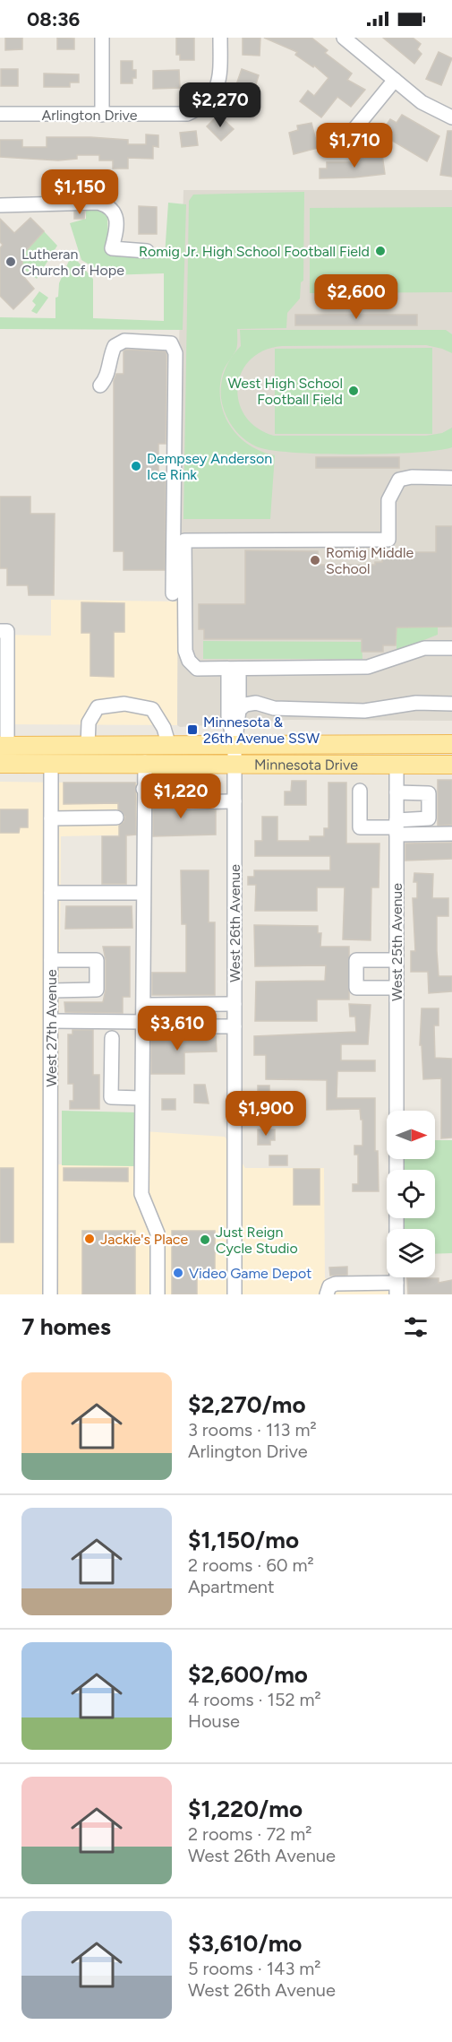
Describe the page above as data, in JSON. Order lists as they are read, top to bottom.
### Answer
{
  "streets": {
    "main road": ["Minnesota Drive"],
    "street": [
      "Arlington Drive",
      "West 26th Avenue",
      "West 25th Avenue",
      "West 27th Avenue"
    ]
  },
  "crossings": [
    ["Minnesota Drive", "West 26th Avenue"],
    ["Minnesota Drive", "West 25th Avenue"],
    ["Minnesota Drive", "West 27th Avenue"]
  ],
  "places": {
    "other": [
      "Romig Jr. High School Football Field",
      "Lutheran Church of Hope",
      "West High School Football Field",
      "Dempsey Anderson Ice Rink",
      "Romig Middle School",
      "Jackie's Place",
      "Just Reign Cycle Studio",
      "Video Game Depot"
    ],
    "transit": ["Minnesota & 26th Avenue SSW"]
  },
  "north": "right",
  "page": {
    "status": "08:36",
    "price": [
      "$2,270",
      "$1,710",
      "$1,150",
      "$2,600",
      "$1,220",
      "$3,610",
      "$1,900"
    ],
    "heading": "7 homes",
    "list": [
      {
        "name": "$2,270/mo",
        "note": "3 rooms · 113 m² · Arlington Drive"
      },
      {
        "name": "$1,150/mo",
        "note": "2 rooms · 60 m² · Apartment"
      },
      {
        "name": "$2,600/mo",
        "note": "4 rooms · 152 m² · House"
      },
      {
        "name": "$1,220/mo",
        "note": "2 rooms · 72 m² · West 26th Avenue"
      },
      {
        "name": "$3,610/mo",
        "note": "5 rooms · 143 m² · West 26th Avenue"
      }
    ]
  }
}
